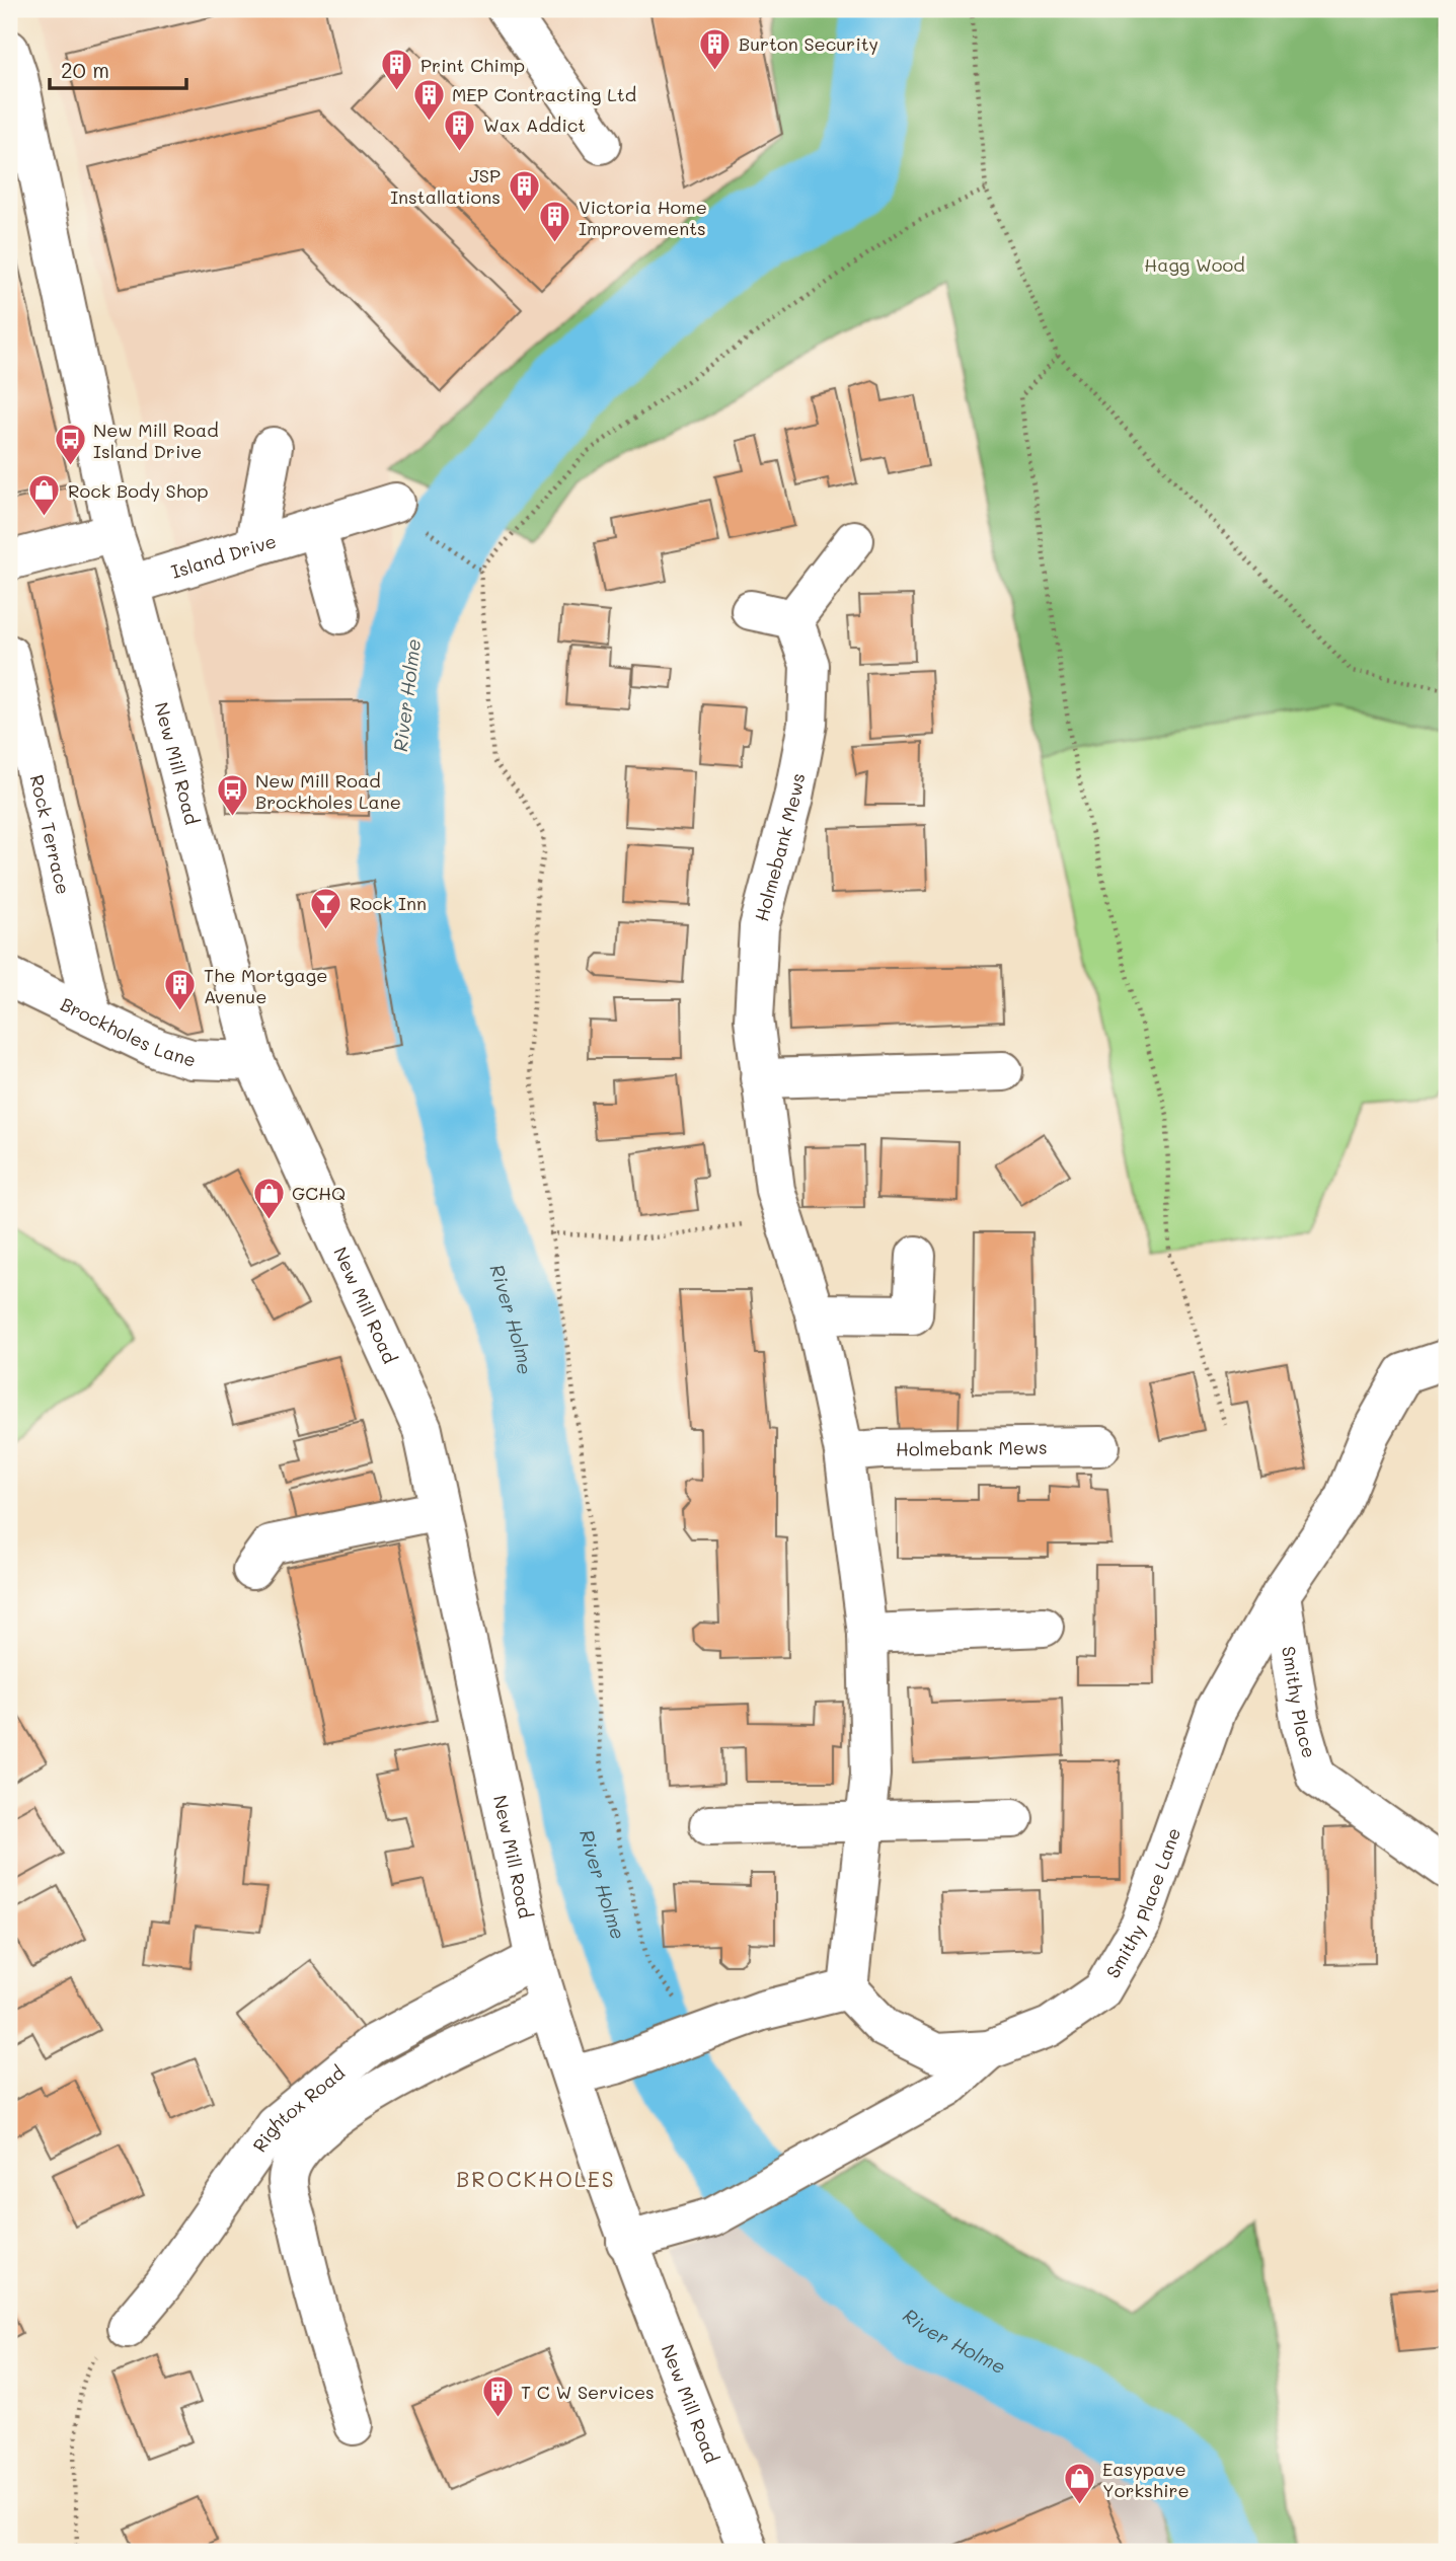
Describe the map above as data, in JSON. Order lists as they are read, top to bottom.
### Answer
{
  "streets": {
    "street": [
      "Island Drive",
      "New Mill Road",
      "Rock Terrace",
      "Holmebank Mews",
      "Brockholes Lane",
      "Smithy Place",
      "Smithy Place Lane",
      "Rightox Road"
    ]
  },
  "crossings": [
    ["Island Drive", "New Mill Road"],
    ["New Mill Road", "Brockholes Lane"],
    ["New Mill Road", "Rightox Road"],
    ["Rock Terrace", "Brockholes Lane"],
    ["Holmebank Mews", "Smithy Place Lane"],
    ["Smithy Place", "Smithy Place Lane"]
  ],
  "districts": ["BROCKHOLES"],
  "water": ["River Holme"],
  "parks": ["Hagg Wood"],
  "places": {
    "building": [
      "Burton Security",
      "Print Chimp",
      "MEP Contracting Ltd",
      "Wax Addict",
      "JSP Installations",
      "Victoria Home Improvements",
      "The Mortgage Avenue",
      "T C W Services"
    ],
    "bus stop": ["New Mill Road Island Drive", "New Mill Road Brockholes Lane"],
    "shop": ["Rock Body Shop", "GCHQ", "Easypave Yorkshire"],
    "bar": ["Rock Inn"]
  },
  "scale_bar": "20 m"
}
